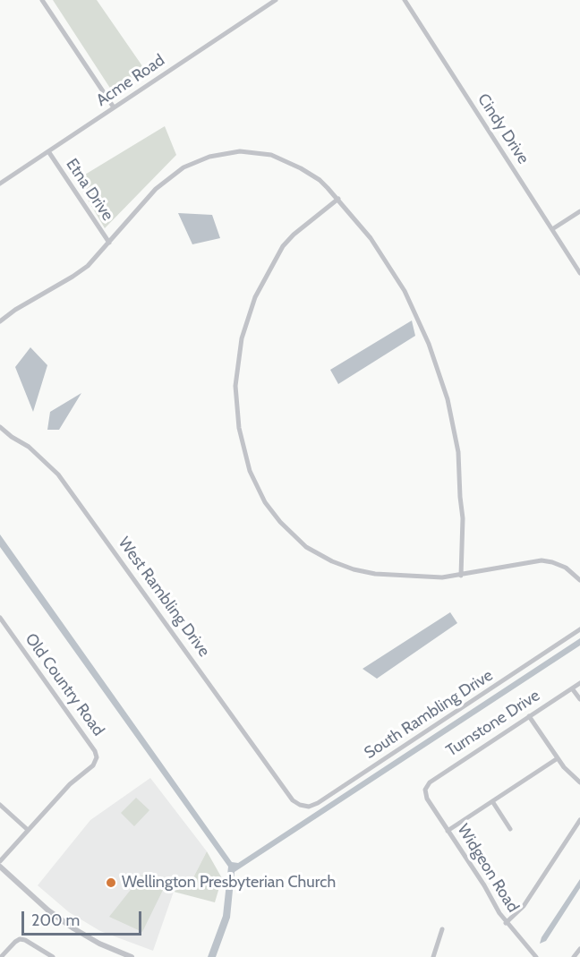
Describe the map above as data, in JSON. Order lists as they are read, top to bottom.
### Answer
{
  "streets": {
    "street": [
      "Acme Road",
      "Cindy Drive",
      "Etna Drive",
      "West Rambling Drive",
      "Old Country Road",
      "South Rambling Drive",
      "Turnstone Drive",
      "Widgeon Road"
    ]
  },
  "crossings": [
    ["Acme Road", "Etna Drive"],
    ["West Rambling Drive", "South Rambling Drive"],
    ["Turnstone Drive", "Widgeon Road"]
  ],
  "places": ["Wellington Presbyterian Church"],
  "scale_bar": "200 m"
}
